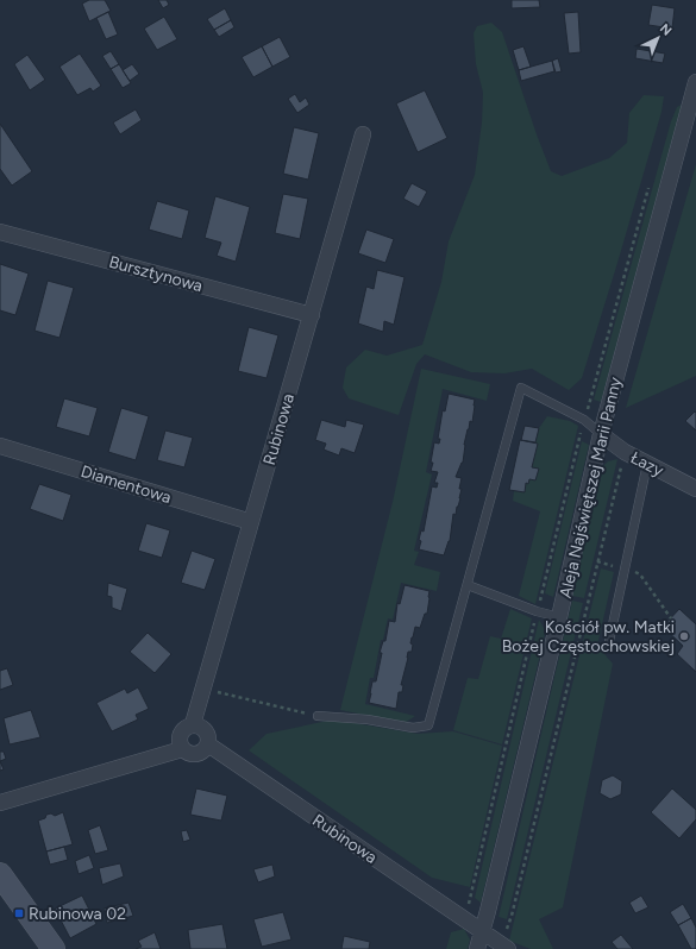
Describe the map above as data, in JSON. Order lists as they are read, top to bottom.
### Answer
{
  "streets": {
    "street": [
      "Bursztynowa",
      "Rubinowa",
      "Łazy",
      "Diamentowa",
      "Aleja Najświętszej Marii Panny"
    ]
  },
  "crossings": [
    ["Bursztynowa", "Rubinowa"],
    ["Rubinowa", "Diamentowa"],
    ["Rubinowa", "Aleja Najświętszej Marii Panny"],
    ["Łazy", "Aleja Najświętszej Marii Panny"]
  ],
  "places": {
    "other": ["Kościół pw. Matki Bożej Częstochowskiej"],
    "transit": ["Rubinowa 02"]
  },
  "north": "top right"
}
